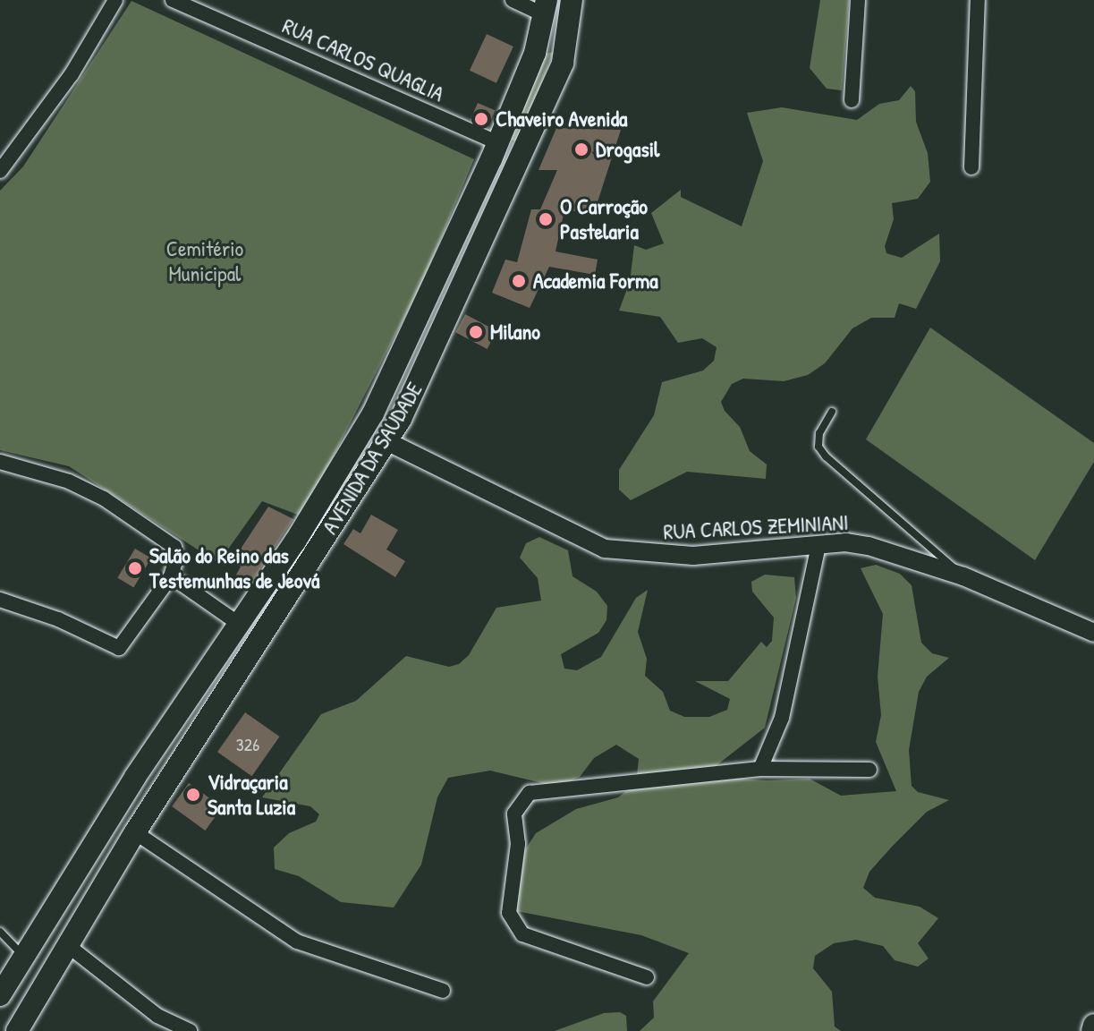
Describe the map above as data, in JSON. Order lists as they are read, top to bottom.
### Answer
{
  "streets": {
    "main road": ["AVENIDA DA SAUDADE"],
    "street": ["RUA CARLOS QUAGLIA", "RUA CARLOS ZEMINIANI"]
  },
  "crossings": [
    ["RUA CARLOS QUAGLIA", "AVENIDA DA SAUDADE"],
    ["AVENIDA DA SAUDADE", "RUA CARLOS ZEMINIANI"]
  ],
  "parks": ["Cemitério Municipal"],
  "places": [
    "Chaveiro Avenida",
    "Drogasil",
    "O Carroção Pastelaria",
    "Academia Forma",
    "Milano",
    "Salão do Reino das Testemunhas de Jeová",
    "Vidraçaria Santa Luzia"
  ],
  "house_numbers": ["326"]
}
